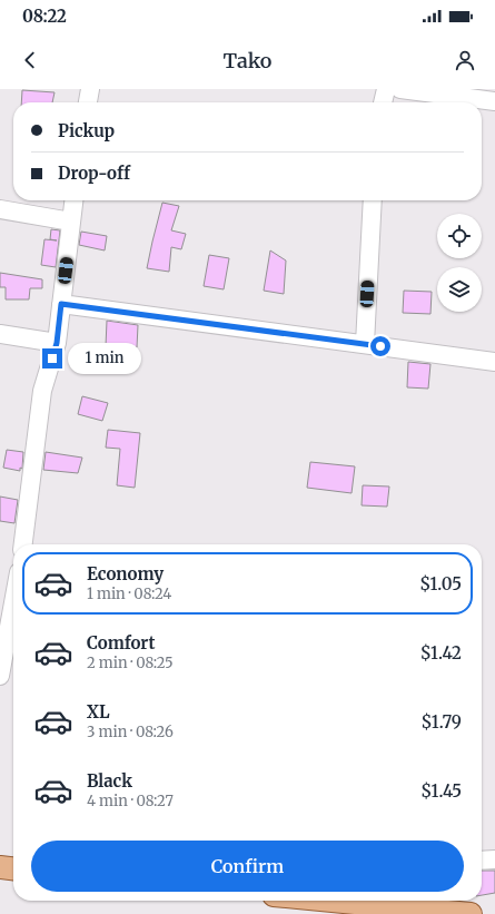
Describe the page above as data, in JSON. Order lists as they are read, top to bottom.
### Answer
{
  "page": {
    "status": "08:22",
    "header": "Tako",
    "banner": ["Pickup", "Drop-off"],
    "bubble": "1 min",
    "list": [
      {
        "name": "Economy",
        "note": "1 min · 08:24",
        "value": "$1.05"
      },
      {
        "name": "Comfort",
        "note": "2 min · 08:25",
        "value": "$1.42"
      },
      {
        "name": "XL",
        "note": "3 min · 08:26",
        "value": "$1.79"
      },
      {
        "name": "Black",
        "note": "4 min · 08:27",
        "value": "$1.45"
      }
    ],
    "buttons": "Confirm"
  }
}
